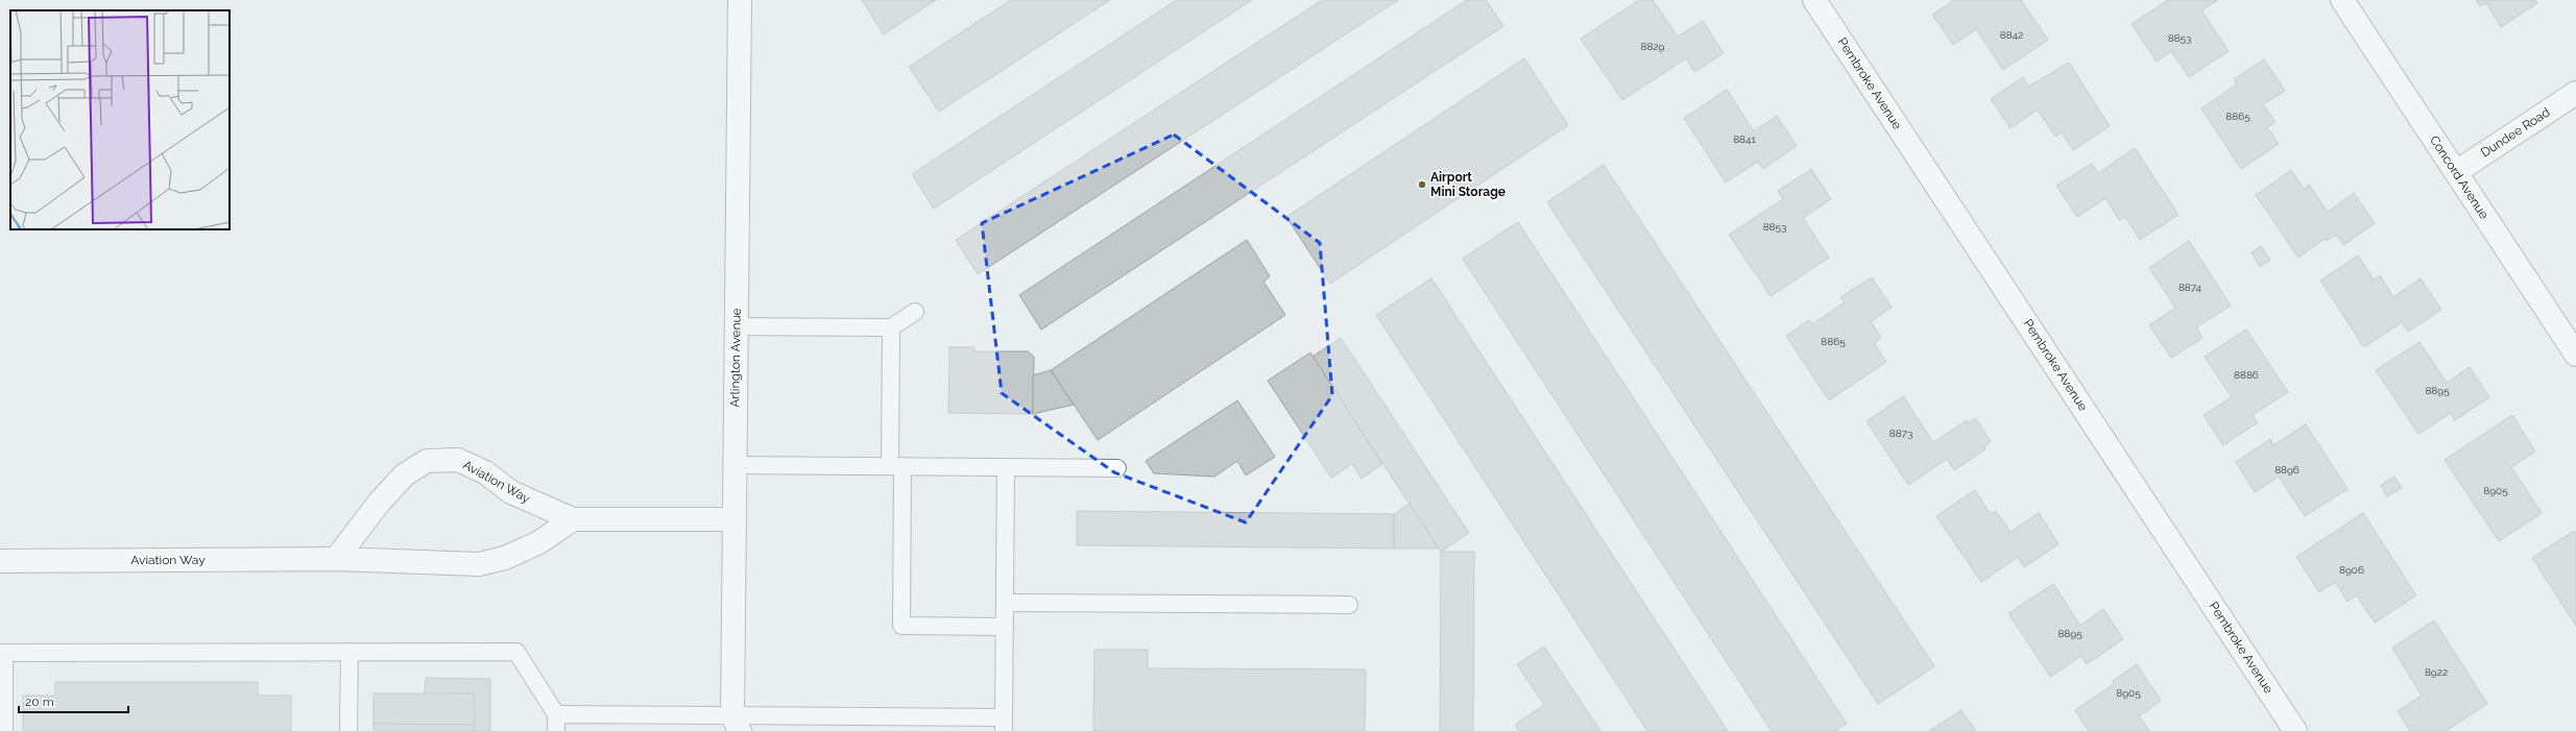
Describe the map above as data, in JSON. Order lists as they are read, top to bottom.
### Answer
{
  "streets": {
    "street": [
      "Pembroke Avenue",
      "Dundee Road",
      "Concord Avenue",
      "Arlington Avenue",
      "Aviation Way"
    ]
  },
  "crossings": [
    ["Dundee Road", "Concord Avenue"],
    ["Arlington Avenue", "Aviation Way"]
  ],
  "places": ["Airport Mini Storage"],
  "house_numbers": [
    "8842",
    "8853",
    "8829",
    "8865",
    "8841",
    "8853",
    "8874",
    "8865",
    "8886",
    "8895",
    "8873",
    "8896",
    "8905",
    "8906",
    "8895",
    "8922",
    "8905"
  ],
  "scale_bar": "20 m"
}
